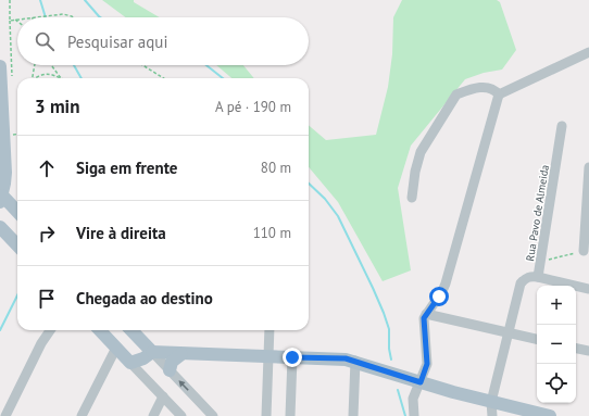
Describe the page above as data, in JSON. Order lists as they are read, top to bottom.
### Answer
{
  "streets": {
    "street": ["Rua Pavo de Almeida"]
  },
  "page": {
    "search": "Pesquisar aqui",
    "heading": ["3 min", "A pé · 190 m"],
    "list": [
      ["Siga em frente", "80 m"],
      ["Vire à direita", "110 m"],
      "Chegada ao destino"
    ],
    "map_buttons": ["+", "−"]
  }
}
